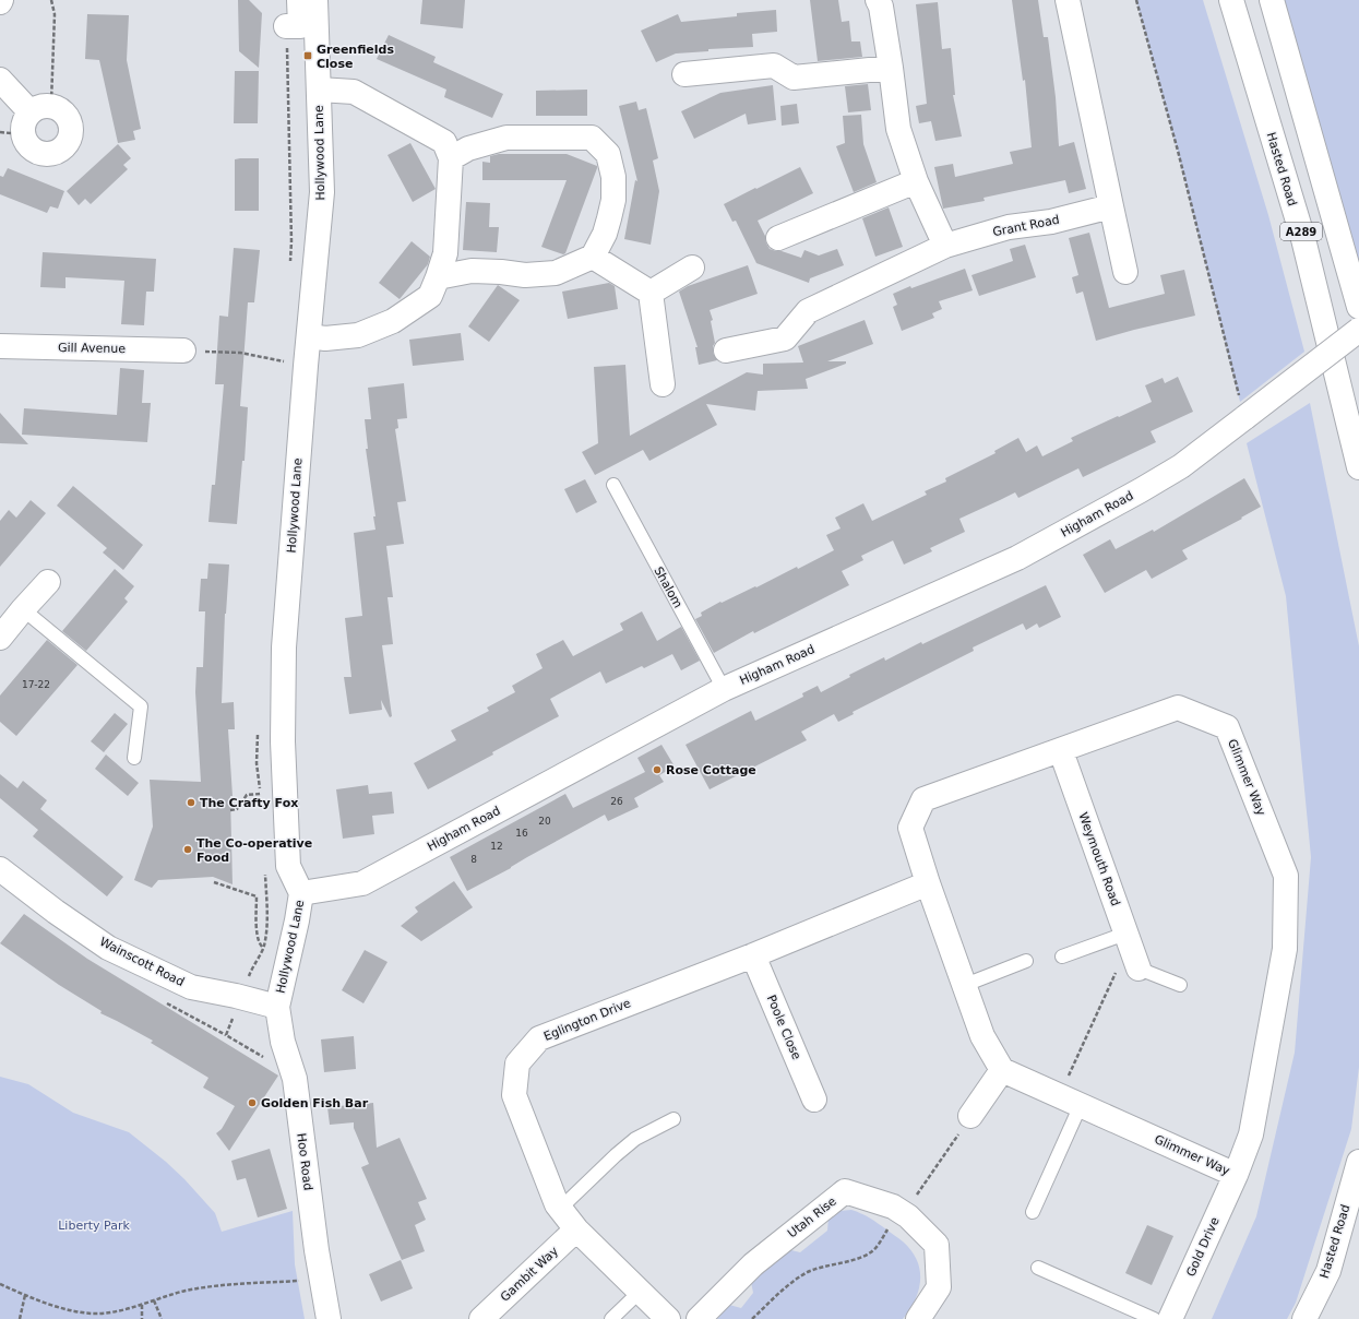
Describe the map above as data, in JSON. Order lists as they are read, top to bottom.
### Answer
{
  "streets": {
    "street": [
      "Hollywood Lane",
      "Hasted Road",
      "Grant Road",
      "A289",
      "Gill Avenue",
      "Higham Road",
      "Glimmer Way",
      "Weymouth Road",
      "Wainscott Road",
      "Eglington Drive",
      "Poole Close",
      "Hoo Road",
      "Utah Rise",
      "Gold Drive",
      "Gambit Way"
    ],
    "lane": ["Shalom"]
  },
  "crossings": [
    ["Hollywood Lane", "Higham Road"],
    ["Hollywood Lane", "Wainscott Road"],
    ["Hollywood Lane", "Hoo Road"],
    ["Higham Road", "Shalom"],
    ["Glimmer Way", "Weymouth Road"],
    ["Glimmer Way", "Eglington Drive"],
    ["Glimmer Way", "Gold Drive"],
    ["Wainscott Road", "Hoo Road"],
    ["Eglington Drive", "Poole Close"],
    ["Eglington Drive", "Gambit Way"]
  ],
  "parks": ["Liberty Park"],
  "places": {
    "transit": ["Greenfields Close"],
    "other": [
      "Rose Cottage",
      "The Crafty Fox",
      "The Co-operative Food",
      "Golden Fish Bar"
    ]
  },
  "house_numbers": [
    "17-22",
    "26",
    "20",
    "16",
    "12",
    "8"
  ]
}
